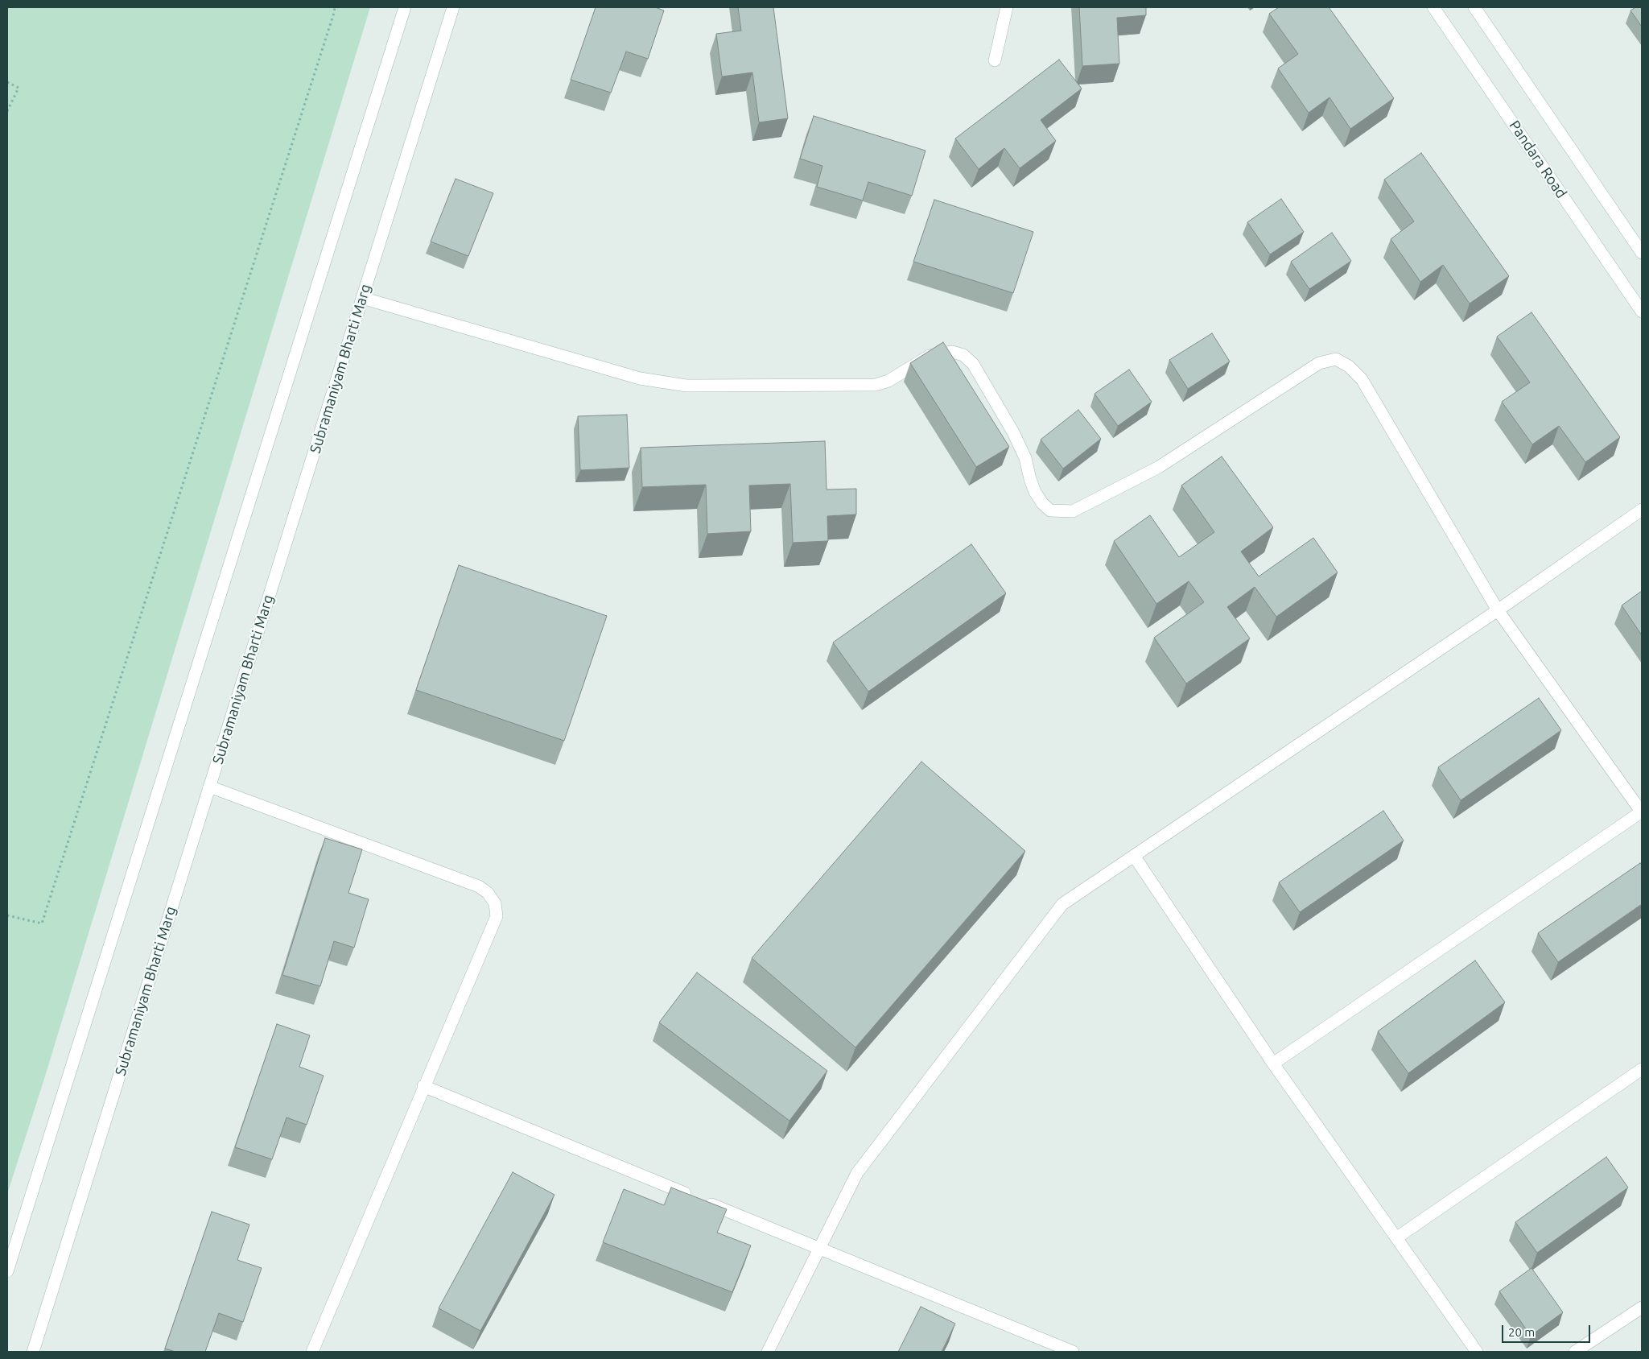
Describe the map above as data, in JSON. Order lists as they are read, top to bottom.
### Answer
{
  "streets": {
    "street": ["Pandara Road", "Subramaniyam Bharti Marg"]
  },
  "scale_bar": "20 m"
}
